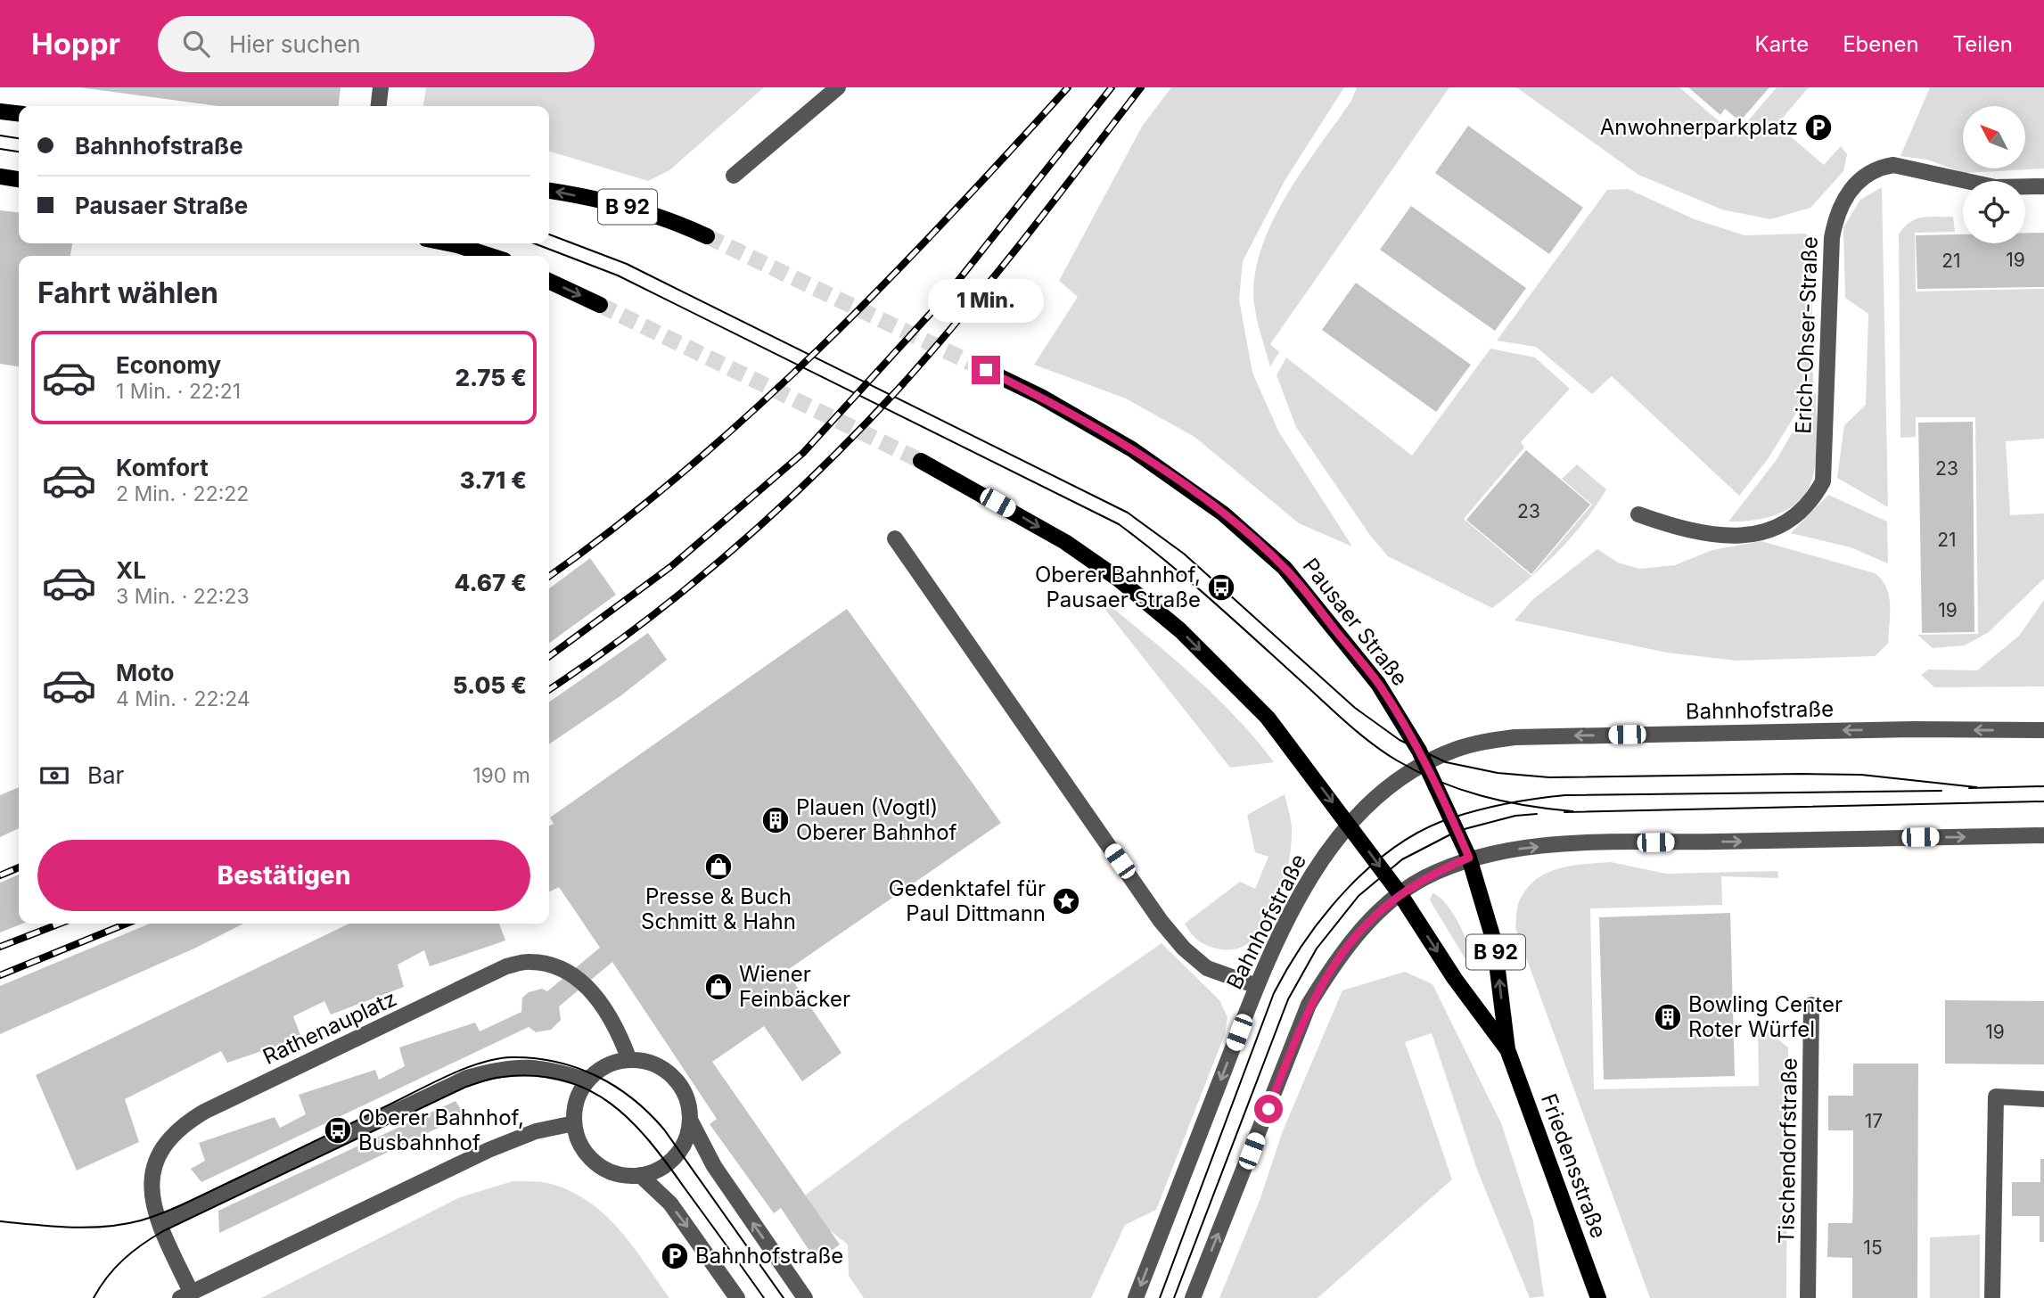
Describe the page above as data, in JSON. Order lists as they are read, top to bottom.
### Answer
{
  "streets": {
    "main road": ["B 92", "Pausaer Straße", "Friedensstraße"],
    "street": [
      "Erich-Ohser-Straße",
      "Bahnhofstraße",
      "Rathenauplatz",
      "Tischendorfstraße"
    ]
  },
  "crossings": [
    ["B 92", "Bahnhofstraße"],
    ["B 92", "Friedensstraße"],
    ["Pausaer Straße", "Bahnhofstraße"],
    ["Pausaer Straße", "Friedensstraße"]
  ],
  "places": {
    "parking": ["Anwohnerparkplatz", "Bahnhofstraße"],
    "bus stop": ["Oberer Bahnhof, Pausaer Straße", "Oberer Bahnhof, Busbahnhof"],
    "building": ["Plauen (Vogtl) Oberer Bahnhof", "Bowling Center Roter Würfel"],
    "shop": ["Presse & Buch Schmitt & Hahn", "Wiener Feinbäcker"],
    "place": ["Gedenktafel für Paul Dittmann"]
  },
  "house_numbers": [
    "19",
    "21",
    "23",
    "23",
    "21",
    "19",
    "19",
    "17",
    "15"
  ],
  "north": "top left",
  "page": {
    "header": "Hoppr",
    "search": "Hier suchen",
    "nav": ["Karte", "Ebenen", "Teilen"],
    "banner": ["Bahnhofstraße", "Pausaer Straße"],
    "heading": "Fahrt wählen",
    "bubble": "1 Min.",
    "list": [
      {
        "name": "Economy",
        "note": "1 Min. · 22:21",
        "value": "2.75 €"
      },
      {
        "name": "Komfort",
        "note": "2 Min. · 22:22",
        "value": "3.71 €"
      },
      {
        "name": "XL",
        "note": "3 Min. · 22:23",
        "value": "4.67 €"
      },
      {
        "name": "Moto",
        "note": "4 Min. · 22:24",
        "value": "5.05 €"
      }
    ],
    "pay": ["Bar", "190 m"],
    "buttons": "Bestätigen"
  }
}
